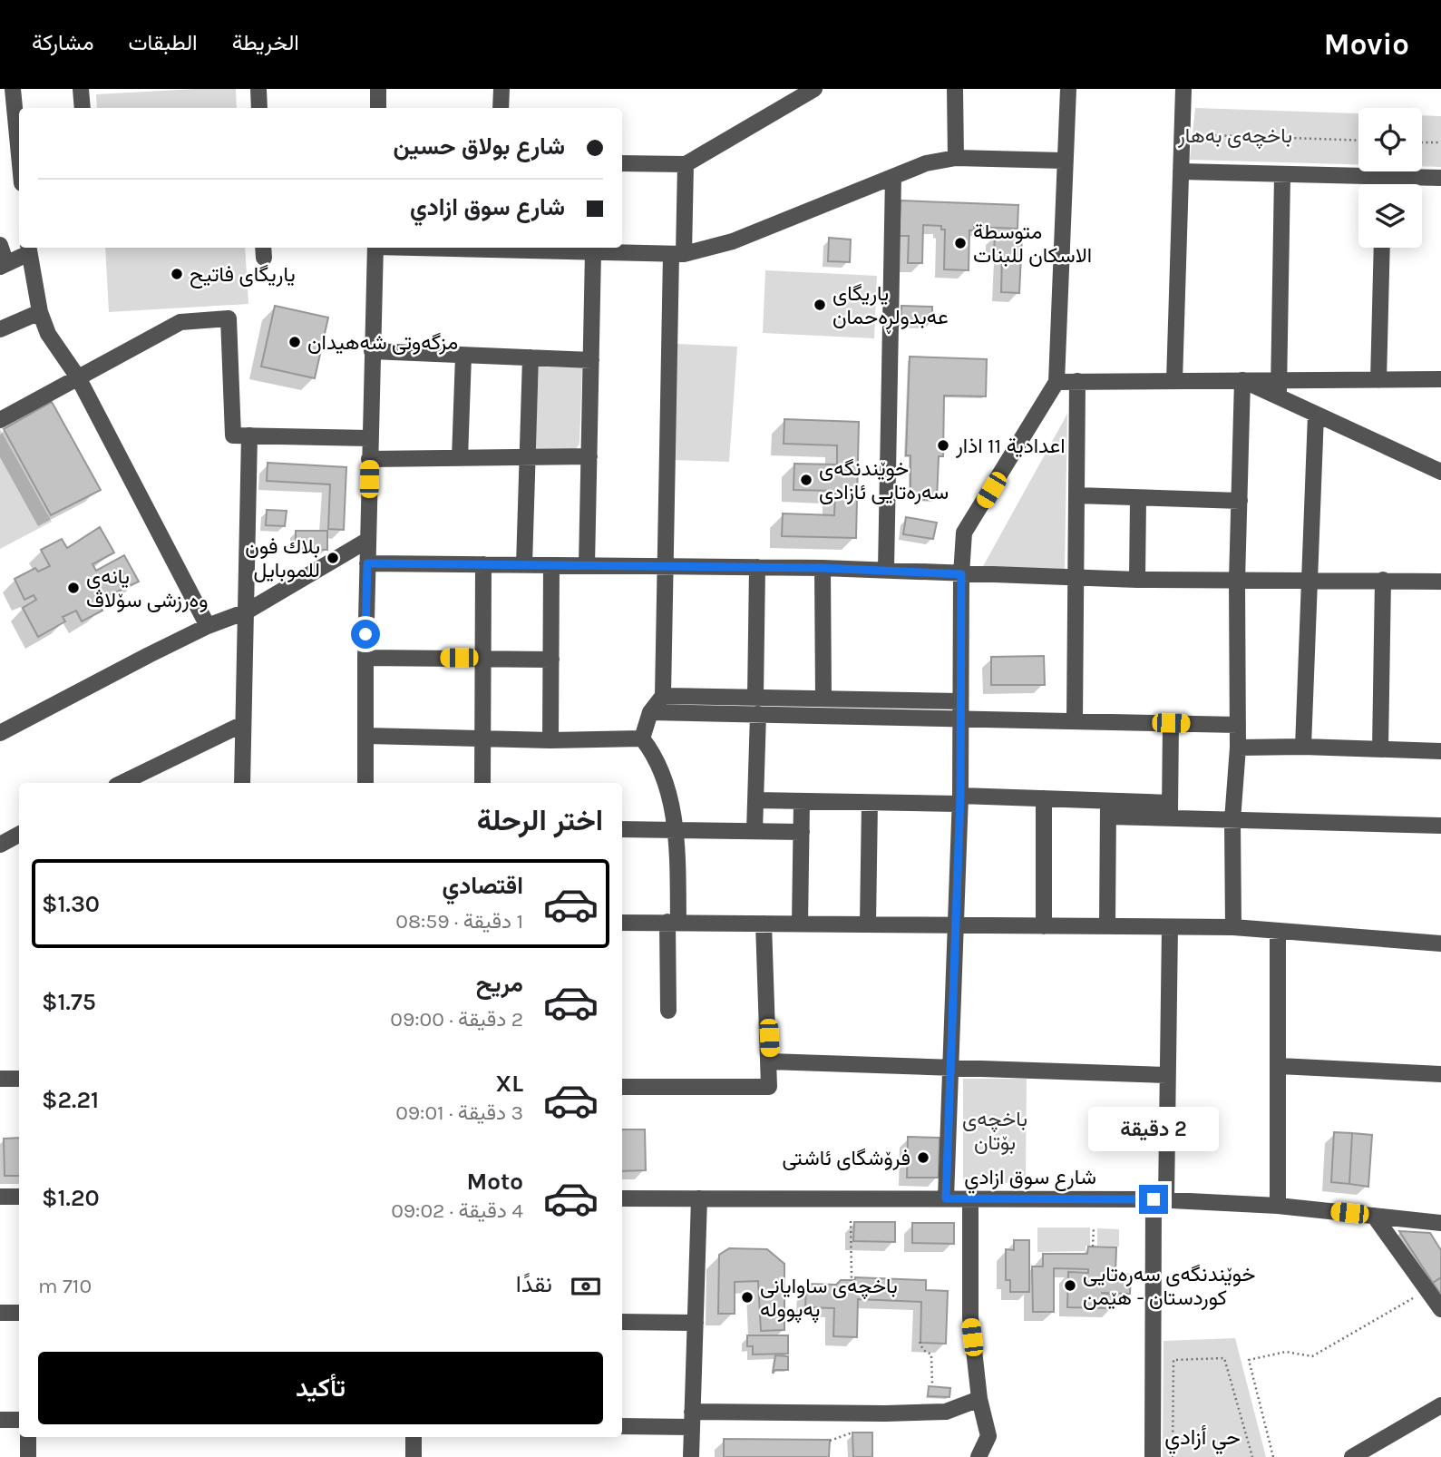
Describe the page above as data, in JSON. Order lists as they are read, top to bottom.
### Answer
{
  "streets": {
    "street": ["شارع سوق ازادي"]
  },
  "districts": ["حي أزادي"],
  "parks": ["باخچەی بەهار", "باخچەی بۆتان"],
  "places": [
    "متوسطة الاسكان للبنات",
    "یاریگای فاتیح",
    "یاریگای عەبدولڕەحمان",
    "مزگەوتی شەهیدان",
    "اعدادية 11 اذار",
    "خوێندنگەی سەرەتایی ئازادی",
    "بلاك فون للموبايل",
    "یانەی وەرزشی سۆلاڤ",
    "فرۆشگای ئاشتی",
    "خوێندنگەی سەرەتایی کوردستان - هێمن",
    "باخچەی ساوایانی پەپوولە"
  ],
  "page": {
    "header": "Movio",
    "nav": ["الخريطة", "الطبقات", "مشاركة"],
    "banner": ["شارع بولاق حسين", "شارع سوق ازادي"],
    "heading": "اختر الرحلة",
    "list": [
      {
        "name": "اقتصادي",
        "note": "1 دقيقة · 08:59",
        "value": "$1.30"
      },
      {
        "name": "مريح",
        "note": "2 دقيقة · 09:00",
        "value": "$1.75"
      },
      {
        "name": "XL",
        "note": "3 دقيقة · 09:01",
        "value": "$2.21"
      },
      {
        "name": "Moto",
        "note": "4 دقيقة · 09:02",
        "value": "$1.20"
      }
    ],
    "bubble": "2 دقيقة",
    "pay": ["نقدًا", "710 m"],
    "buttons": "تأكيد"
  }
}
